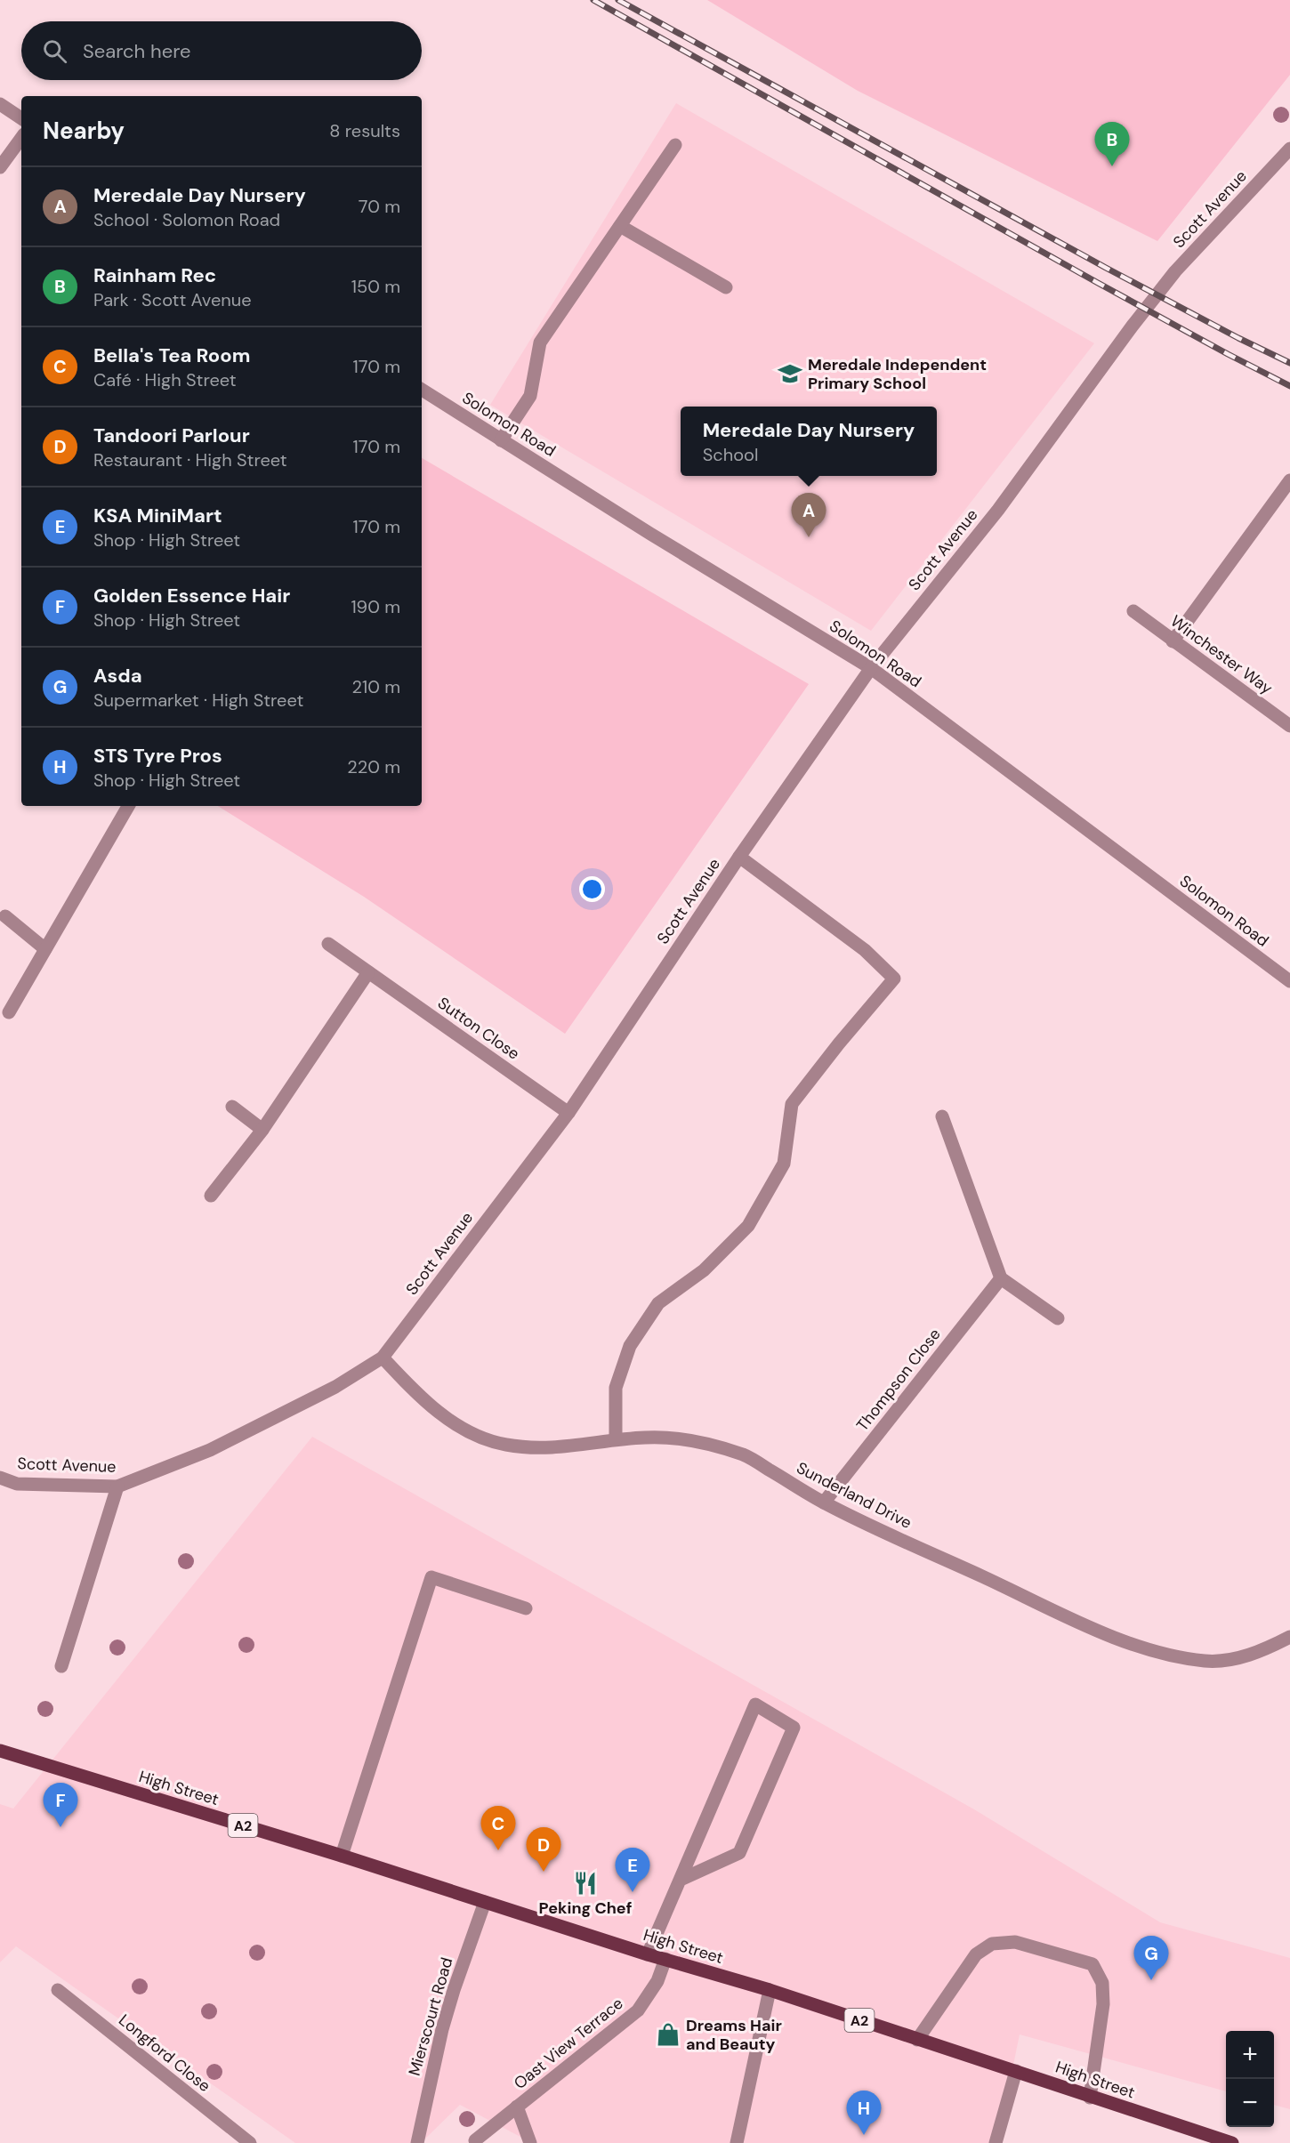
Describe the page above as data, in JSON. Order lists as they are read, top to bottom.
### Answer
{
  "streets": {
    "main road": ["High Street", "A2"],
    "street": [
      "Scott Avenue",
      "Solomon Road",
      "Winchester Way",
      "Sutton Close",
      "Thompson Close",
      "Sunderland Drive",
      "Mierscourt Road",
      "Oast View Terrace",
      "Longford Close"
    ]
  },
  "crossings": [
    ["Scott Avenue", "Solomon Road"],
    ["Scott Avenue", "Sutton Close"],
    ["Scott Avenue", "Sunderland Drive"],
    ["Thompson Close", "Sunderland Drive"],
    ["High Street", "Mierscourt Road"],
    ["High Street", "Oast View Terrace"]
  ],
  "places": {
    "school or university": ["Meredale Independent Primary School"],
    "restaurant": ["Peking Chef"],
    "shop": ["Dreams Hair and Beauty"]
  },
  "page": {
    "search": "Search here",
    "heading": ["Nearby", "8 results"],
    "pins": [
      "B",
      "A",
      "F",
      "C",
      "D",
      "E",
      "G",
      "H"
    ],
    "list": [
      {
        "mark": "A",
        "name": "Meredale Day Nursery",
        "note": "School · Solomon Road",
        "value": "70 m"
      },
      {
        "mark": "B",
        "name": "Rainham Rec",
        "note": "Park · Scott Avenue",
        "value": "150 m"
      },
      {
        "mark": "C",
        "name": "Bella's Tea Room",
        "note": "Café · High Street",
        "value": "170 m"
      },
      {
        "mark": "D",
        "name": "Tandoori Parlour",
        "note": "Restaurant · High Street",
        "value": "170 m"
      },
      {
        "mark": "E",
        "name": "KSA MiniMart",
        "note": "Shop · High Street",
        "value": "170 m"
      },
      {
        "mark": "F",
        "name": "Golden Essence Hair",
        "note": "Shop · High Street",
        "value": "190 m"
      },
      {
        "mark": "G",
        "name": "Asda",
        "note": "Supermarket · High Street",
        "value": "210 m"
      },
      {
        "mark": "H",
        "name": "STS Tyre Pros",
        "note": "Shop · High Street",
        "value": "220 m"
      }
    ],
    "popup": ["Meredale Day Nursery", "School"],
    "map_buttons": ["+", "−"]
  }
}
